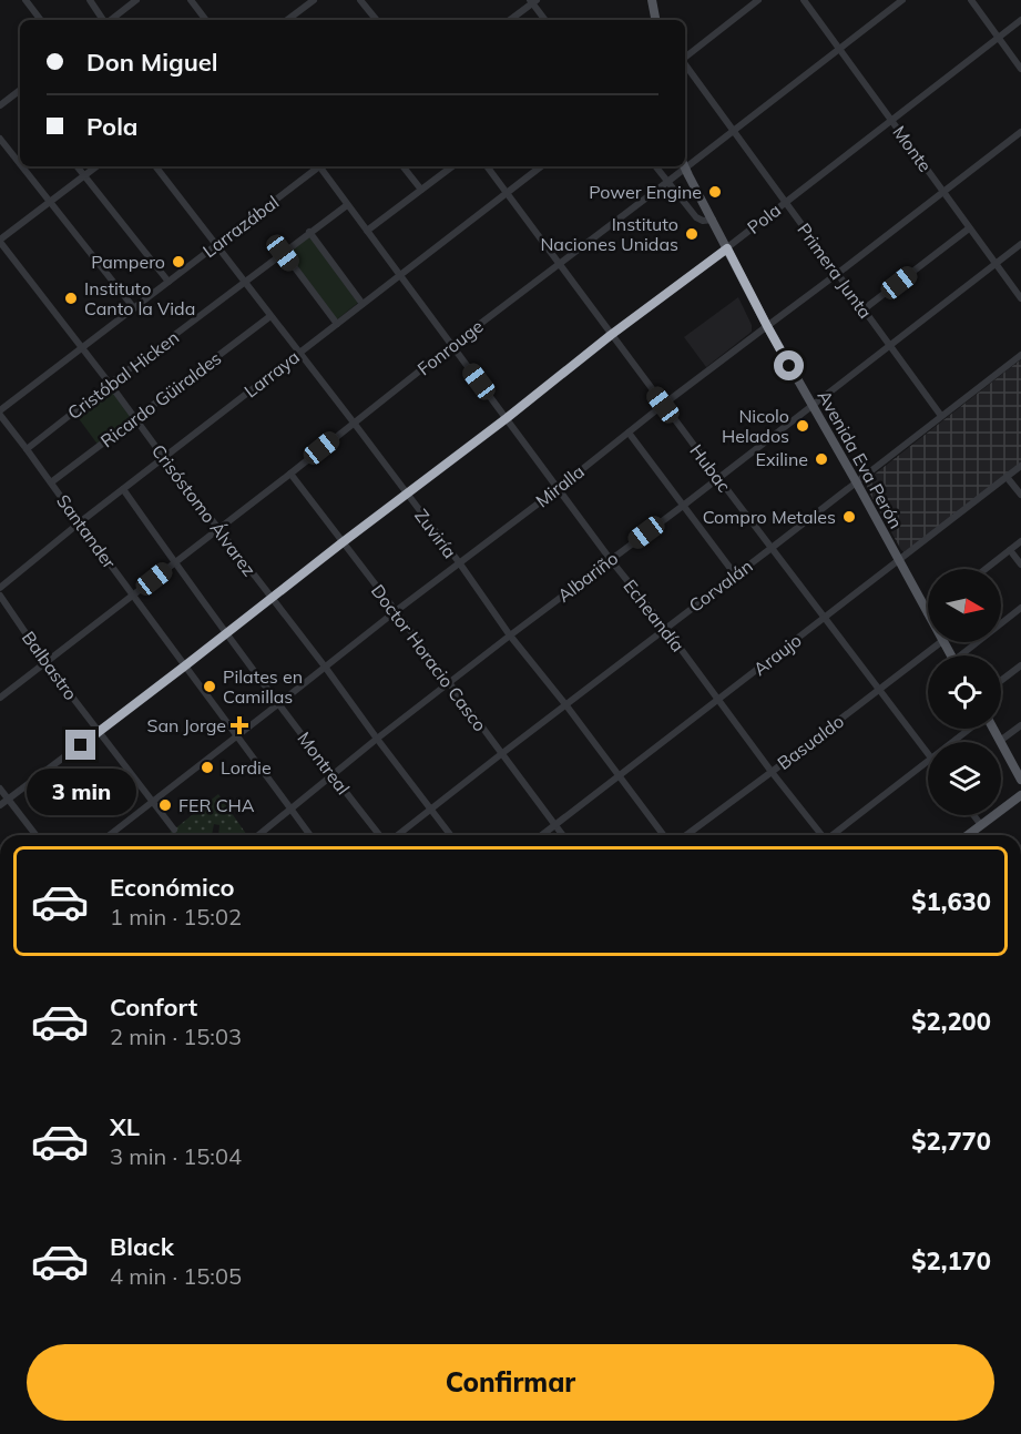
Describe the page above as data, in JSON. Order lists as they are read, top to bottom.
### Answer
{
  "streets": {
    "main road": ["Avenida Eva Perón"],
    "street": [
      "Monte",
      "Pola",
      "Larrazábal",
      "Primera Junta",
      "Fonrouge",
      "Larraya",
      "Cristóbal Hicken",
      "Ricardo Güiraldes",
      "Hubac",
      "Miralla",
      "Crisóstomo Álvarez",
      "Santander",
      "Zuviría",
      "Albariño",
      "Corvalán",
      "Echeandía",
      "Araujo",
      "Doctor Horacio Casco",
      "Balbastro",
      "Basualdo",
      "Montreal"
    ]
  },
  "crossings": [
    ["Monte", "Pola"],
    ["Monte", "Fonrouge"],
    ["Monte", "Miralla"],
    ["Monte", "Albariño"],
    ["Pola", "Primera Junta"],
    ["Pola", "Avenida Eva Perón"],
    ["Pola", "Hubac"],
    ["Pola", "Crisóstomo Álvarez"],
    ["Pola", "Santander"],
    ["Pola", "Zuviría"],
    ["Pola", "Echeandía"],
    ["Pola", "Doctor Horacio Casco"],
    ["Pola", "Balbastro"],
    ["Pola", "Montreal"],
    ["Larrazábal", "Crisóstomo Álvarez"],
    ["Larrazábal", "Santander"],
    ["Larrazábal", "Zuviría"],
    ["Primera Junta", "Fonrouge"],
    ["Primera Junta", "Miralla"],
    ["Primera Junta", "Albariño"],
    ["Primera Junta", "Corvalán"],
    ["Fonrouge", "Hubac"],
    ["Fonrouge", "Crisóstomo Álvarez"],
    ["Fonrouge", "Santander"],
    ["Fonrouge", "Zuviría"],
    ["Fonrouge", "Echeandía"],
    ["Fonrouge", "Doctor Horacio Casco"],
    ["Fonrouge", "Balbastro"],
    ["Fonrouge", "Montreal"],
    ["Larraya", "Hubac"],
    ["Larraya", "Crisóstomo Álvarez"],
    ["Larraya", "Santander"],
    ["Larraya", "Zuviría"],
    ["Larraya", "Echeandía"],
    ["Larraya", "Montreal"],
    ["Cristóbal Hicken", "Crisóstomo Álvarez"],
    ["Cristóbal Hicken", "Santander"],
    ["Cristóbal Hicken", "Zuviría"],
    ["Cristóbal Hicken", "Echeandía"],
    ["Ricardo Güiraldes", "Crisóstomo Álvarez"],
    ["Ricardo Güiraldes", "Santander"],
    ["Ricardo Güiraldes", "Zuviría"],
    ["Avenida Eva Perón", "Miralla"],
    ["Avenida Eva Perón", "Albariño"],
    ["Avenida Eva Perón", "Corvalán"],
    ["Avenida Eva Perón", "Araujo"],
    ["Hubac", "Miralla"],
    ["Hubac", "Albariño"],
    ["Hubac", "Corvalán"],
    ["Hubac", "Araujo"],
    ["Hubac", "Basualdo"],
    ["Miralla", "Crisóstomo Álvarez"],
    ["Miralla", "Santander"],
    ["Miralla", "Zuviría"],
    ["Miralla", "Echeandía"],
    ["Miralla", "Doctor Horacio Casco"],
    ["Miralla", "Balbastro"],
    ["Miralla", "Montreal"],
    ["Crisóstomo Álvarez", "Albariño"],
    ["Crisóstomo Álvarez", "Corvalán"],
    ["Santander", "Albariño"],
    ["Zuviría", "Albariño"],
    ["Zuviría", "Corvalán"],
    ["Zuviría", "Araujo"],
    ["Albariño", "Echeandía"],
    ["Albariño", "Doctor Horacio Casco"],
    ["Albariño", "Montreal"],
    ["Corvalán", "Echeandía"],
    ["Corvalán", "Doctor Horacio Casco"],
    ["Echeandía", "Araujo"],
    ["Echeandía", "Basualdo"],
    ["Araujo", "Doctor Horacio Casco"]
  ],
  "places": {
    "other": [
      "Power Engine",
      "Instituto Naciones Unidas",
      "Pampero",
      "Instituto Canto la Vida",
      "Nicolo Helados",
      "Exiline",
      "Compro Metales",
      "Pilates en Camillas",
      "Lordie",
      "FER CHA"
    ],
    "health": ["San Jorge"]
  },
  "north": "right",
  "page": {
    "banner": ["Don Miguel", "Pola"],
    "bubble": "3 min",
    "list": [
      {
        "name": "Económico",
        "note": "1 min · 15:02",
        "value": "$1,630"
      },
      {
        "name": "Confort",
        "note": "2 min · 15:03",
        "value": "$2,200"
      },
      {
        "name": "XL",
        "note": "3 min · 15:04",
        "value": "$2,770"
      },
      {
        "name": "Black",
        "note": "4 min · 15:05",
        "value": "$2,170"
      }
    ],
    "buttons": "Confirmar"
  }
}
